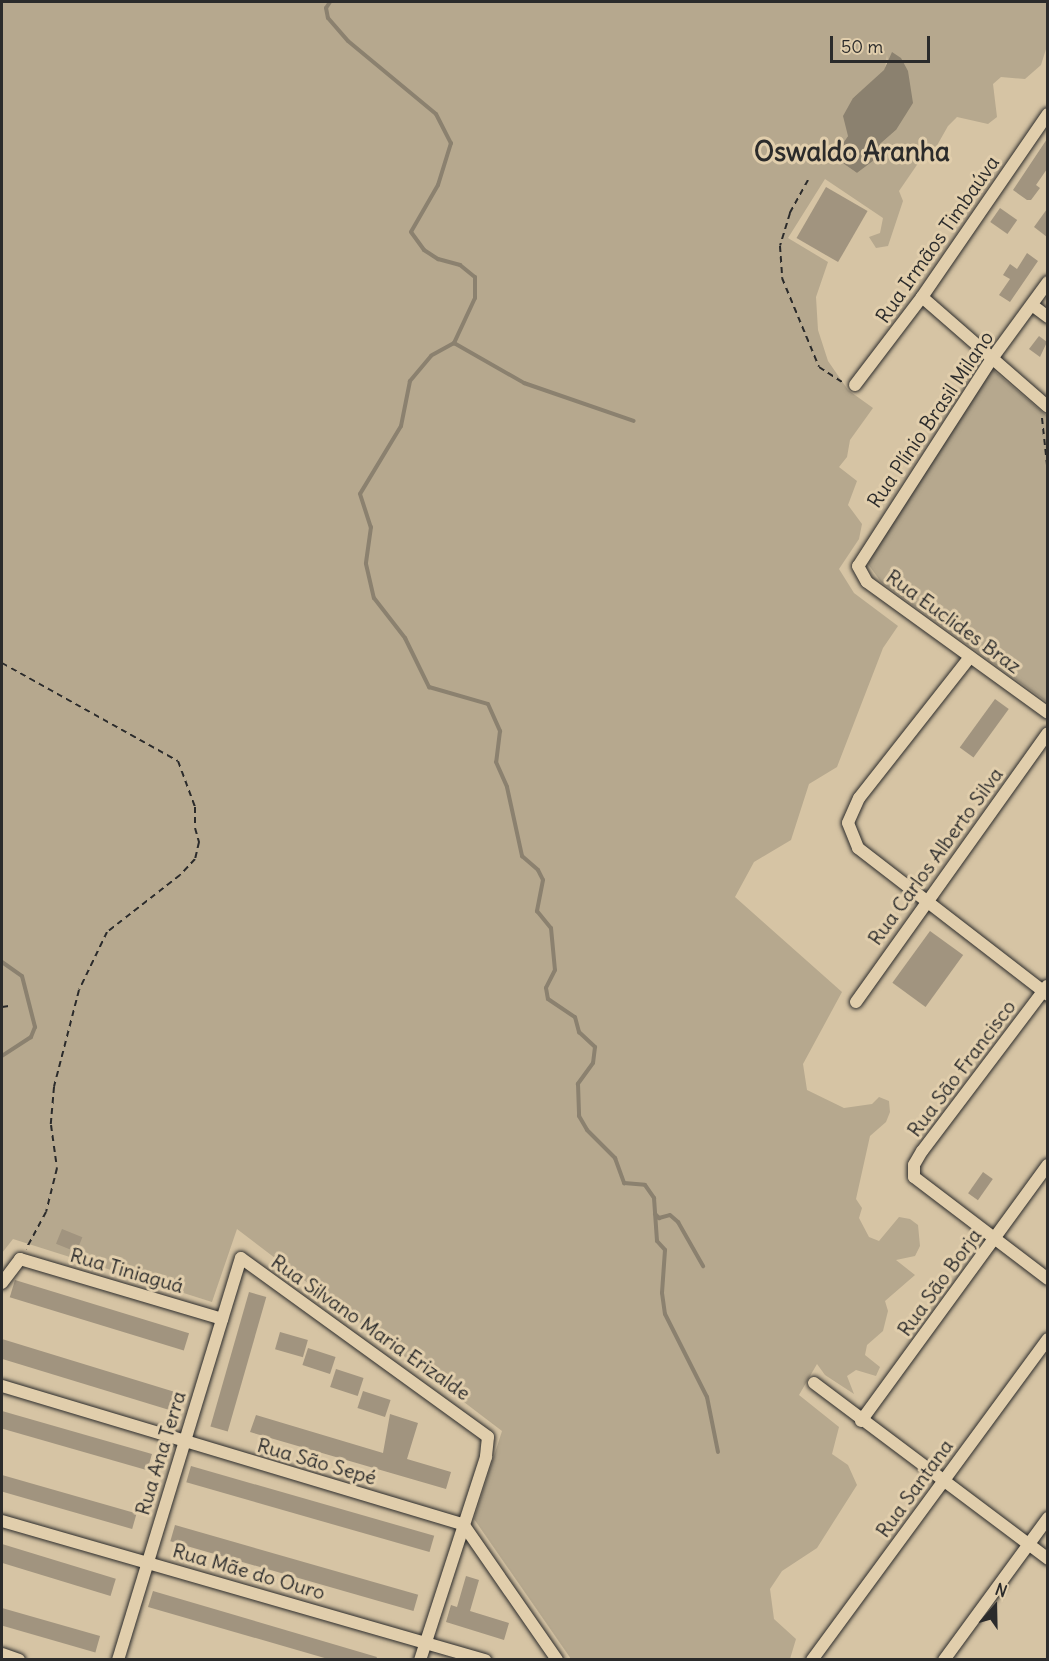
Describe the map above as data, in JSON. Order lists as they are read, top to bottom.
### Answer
{
  "streets": {
    "street": [
      "Rua Irmãos Timbaúva",
      "Rua Plínio Brasil Milano",
      "Rua Euclides Braz",
      "Rua Carlos Alberto Silva",
      "Rua São Francisco",
      "Rua Tiniaguá",
      "Rua São Borja",
      "Rua Silvano Maria Erizalde",
      "Rua Ana Terra",
      "Rua São Sepé",
      "Rua Santana",
      "Rua Mãe do Ouro"
    ]
  },
  "crossings": [
    ["Rua Plínio Brasil Milano", "Rua Euclides Braz"],
    ["Rua São Francisco", "Rua São Borja"],
    ["Rua Tiniaguá", "Rua Ana Terra"],
    ["Rua Silvano Maria Erizalde", "Rua Ana Terra"],
    ["Rua Silvano Maria Erizalde", "Rua São Sepé"],
    ["Rua Ana Terra", "Rua São Sepé"],
    ["Rua Ana Terra", "Rua Mãe do Ouro"]
  ],
  "districts": ["Oswaldo Aranha"],
  "scale_bar": "50 m",
  "north": "top"
}
